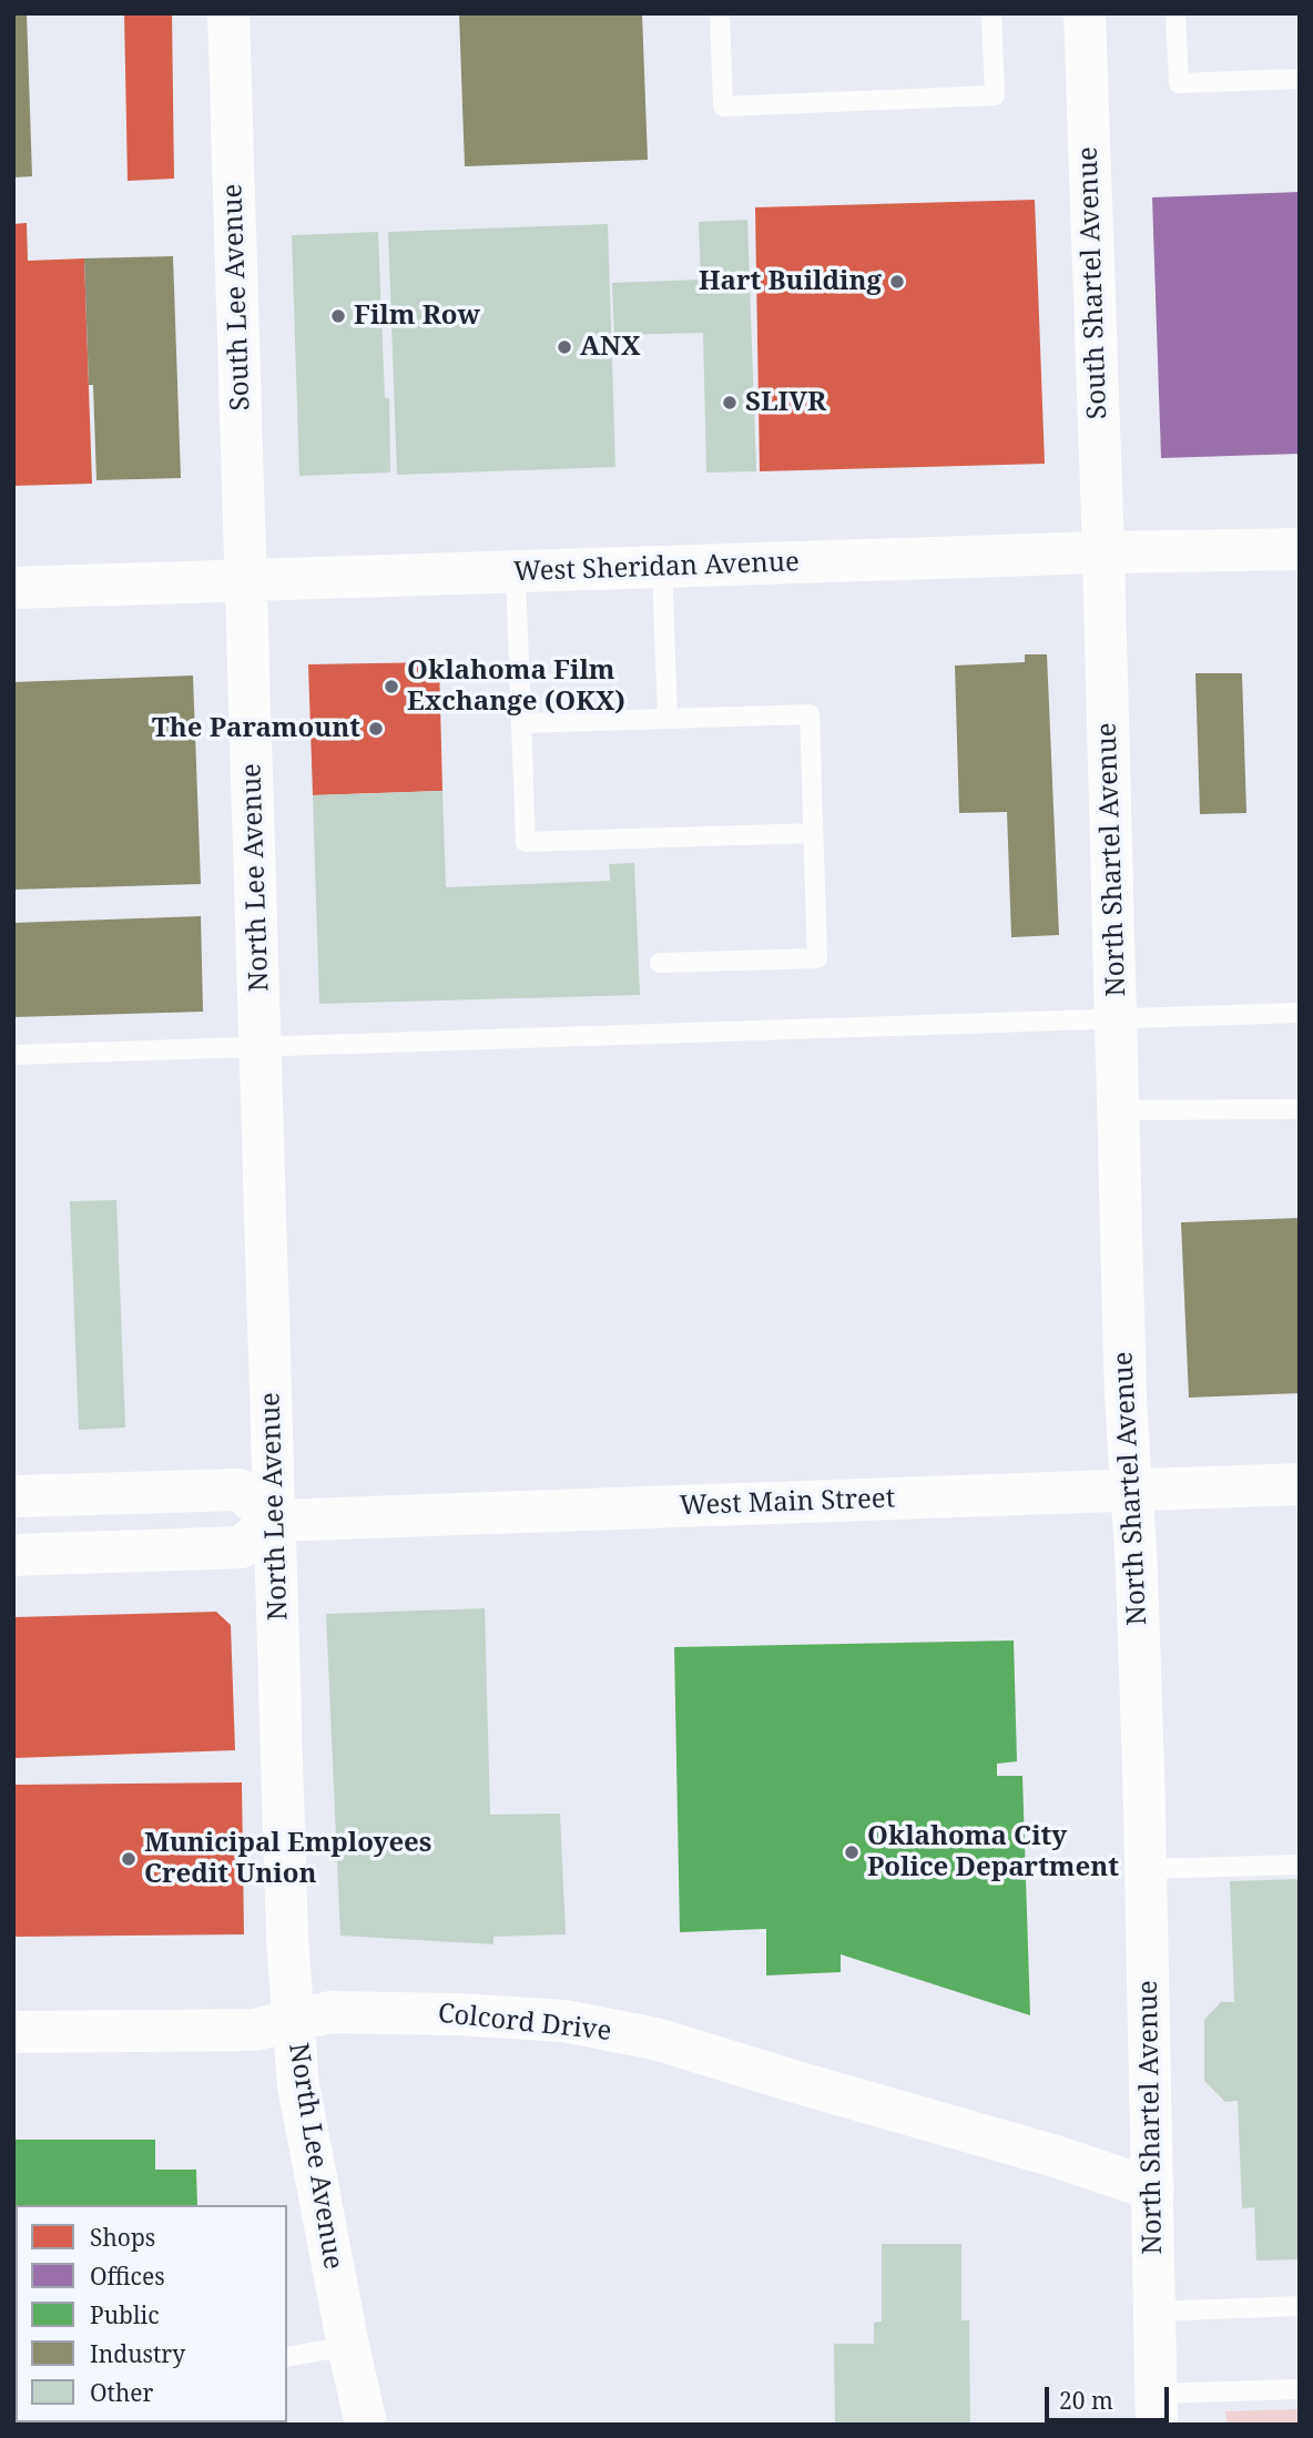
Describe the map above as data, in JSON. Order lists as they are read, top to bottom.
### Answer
{
  "streets": {
    "street": [
      "South Shartel Avenue",
      "South Lee Avenue",
      "West Sheridan Avenue",
      "North Shartel Avenue",
      "North Lee Avenue",
      "West Main Street",
      "Colcord Drive"
    ]
  },
  "crossings": [
    ["South Shartel Avenue", "West Sheridan Avenue"],
    ["South Shartel Avenue", "North Shartel Avenue"],
    ["South Lee Avenue", "West Sheridan Avenue"],
    ["South Lee Avenue", "North Lee Avenue"],
    ["West Sheridan Avenue", "North Shartel Avenue"],
    ["West Sheridan Avenue", "North Lee Avenue"],
    ["North Shartel Avenue", "West Main Street"],
    ["North Shartel Avenue", "Colcord Drive"],
    ["North Lee Avenue", "West Main Street"],
    ["North Lee Avenue", "Colcord Drive"]
  ],
  "places": [
    "Hart Building",
    "Film Row",
    "ANX",
    "SLIVR",
    "Oklahoma Film Exchange (OKX)",
    "The Paramount",
    "Oklahoma City Police Department",
    "Municipal Employees Credit Union"
  ],
  "legend": [
    "Shops",
    "Offices",
    "Public",
    "Industry",
    "Other"
  ],
  "scale_bar": "20 m"
}
